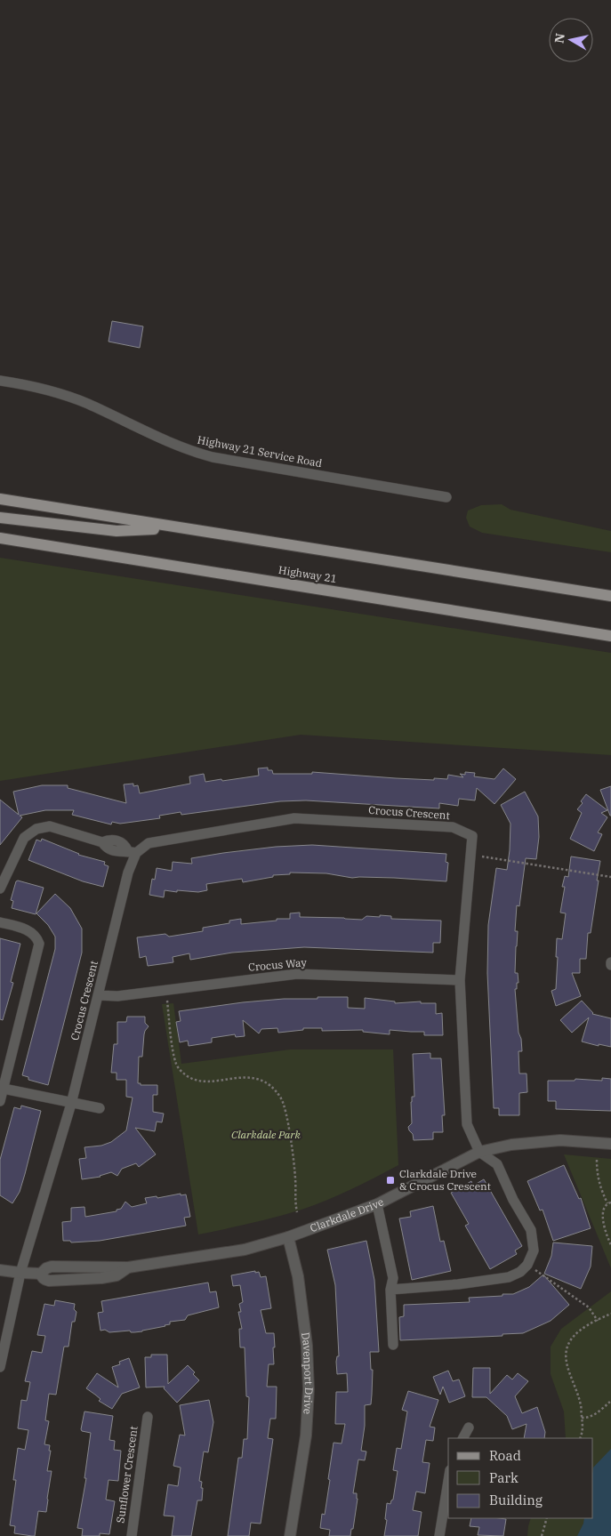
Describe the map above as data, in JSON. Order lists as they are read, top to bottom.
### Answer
{
  "streets": {
    "main road": ["Highway 21"],
    "street": [
      "Highway 21 Service Road",
      "Crocus Crescent",
      "Crocus Way",
      "Clarkdale Drive",
      "Davenport Drive",
      "Sunflower Crescent"
    ]
  },
  "crossings": [
    ["Crocus Crescent", "Crocus Way"],
    ["Crocus Crescent", "Clarkdale Drive"],
    ["Clarkdale Drive", "Davenport Drive"]
  ],
  "parks": ["Clarkdale Park"],
  "places": {
    "transit": ["Clarkdale Drive & Crocus Crescent"]
  },
  "legend": ["Road", "Park", "Building"],
  "north": "left"
}
